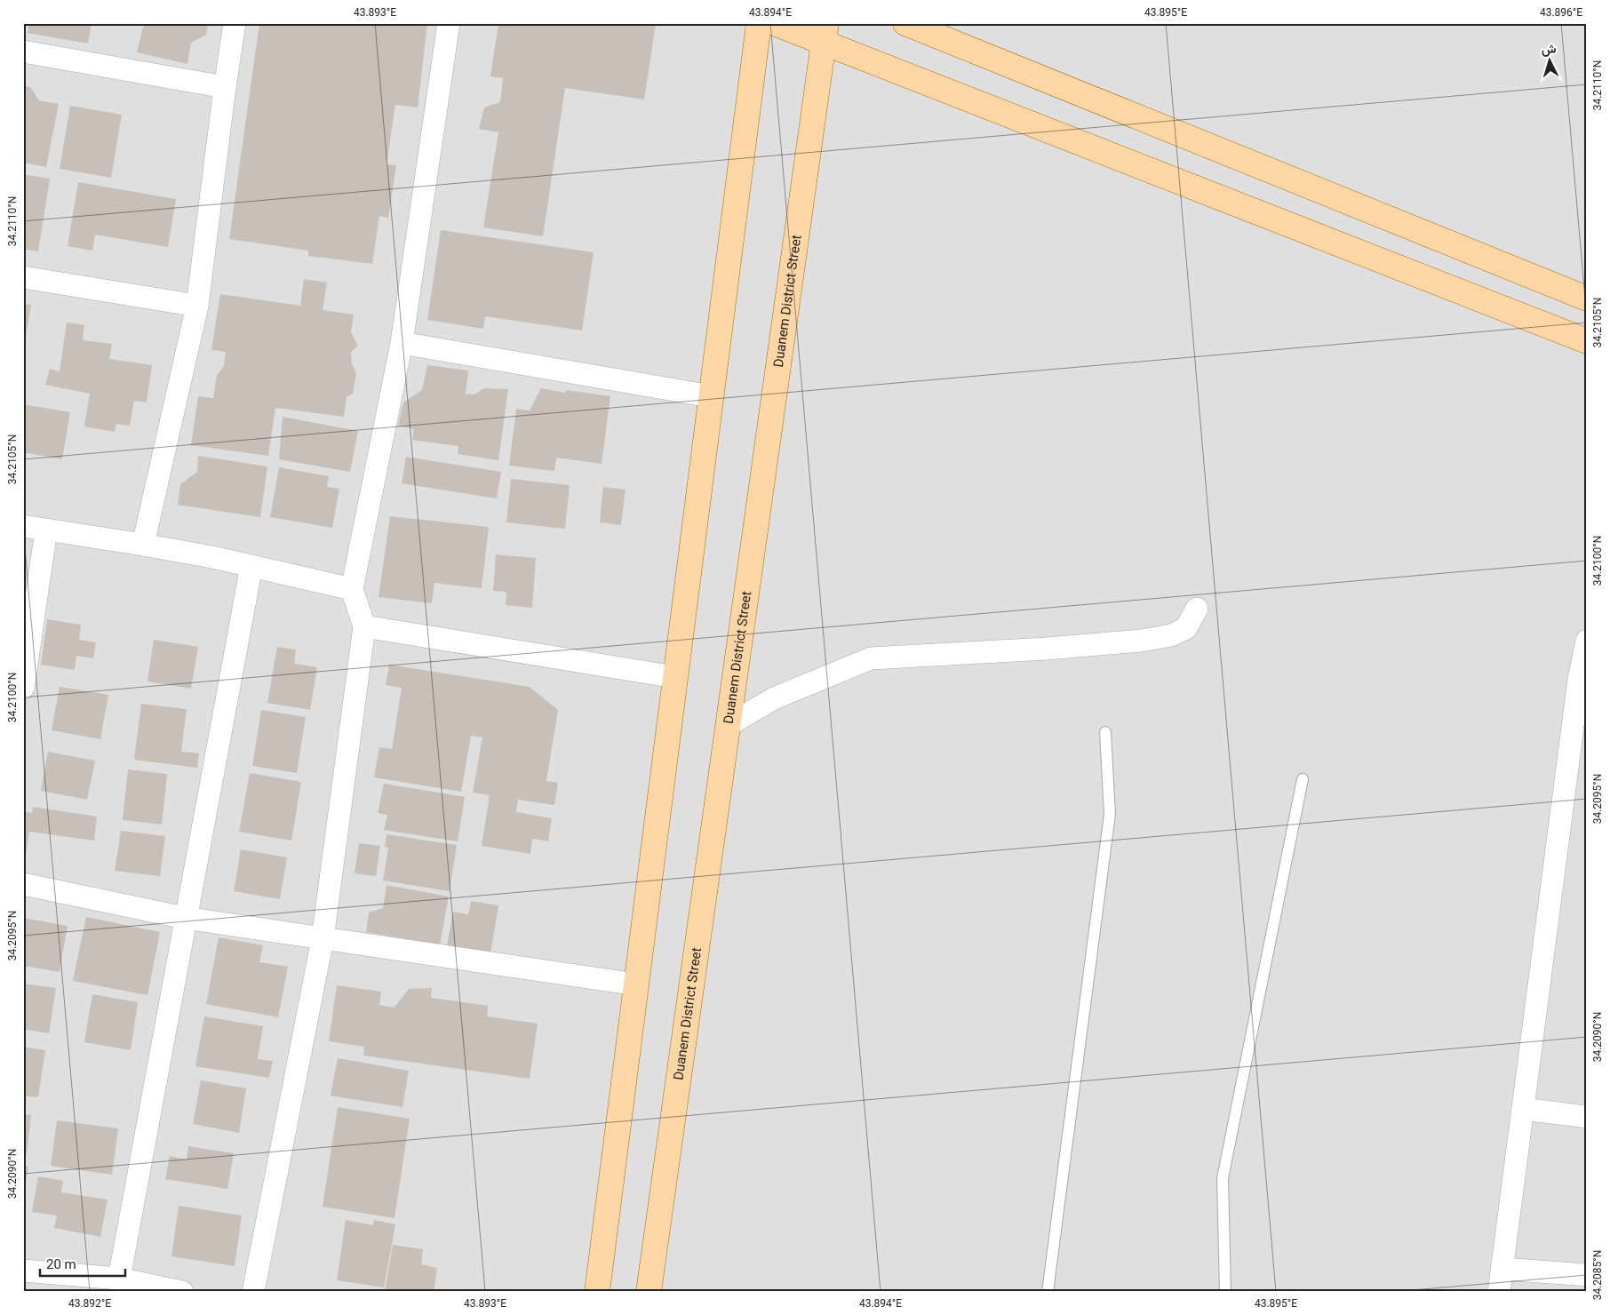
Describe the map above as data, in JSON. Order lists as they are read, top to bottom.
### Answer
{
  "streets": {
    "main road": ["Duanem District Street"]
  },
  "scale_bar": "20 m",
  "north": "top",
  "coordinates": [
    "43.893°E",
    "43.894°E",
    "43.895°E",
    "43.896°E",
    "34.2110°N",
    "34.2105°N",
    "34.2100°N",
    "34.2095°N",
    "34.2090°N",
    "34.2085°N",
    "43.892°E"
  ]
}
